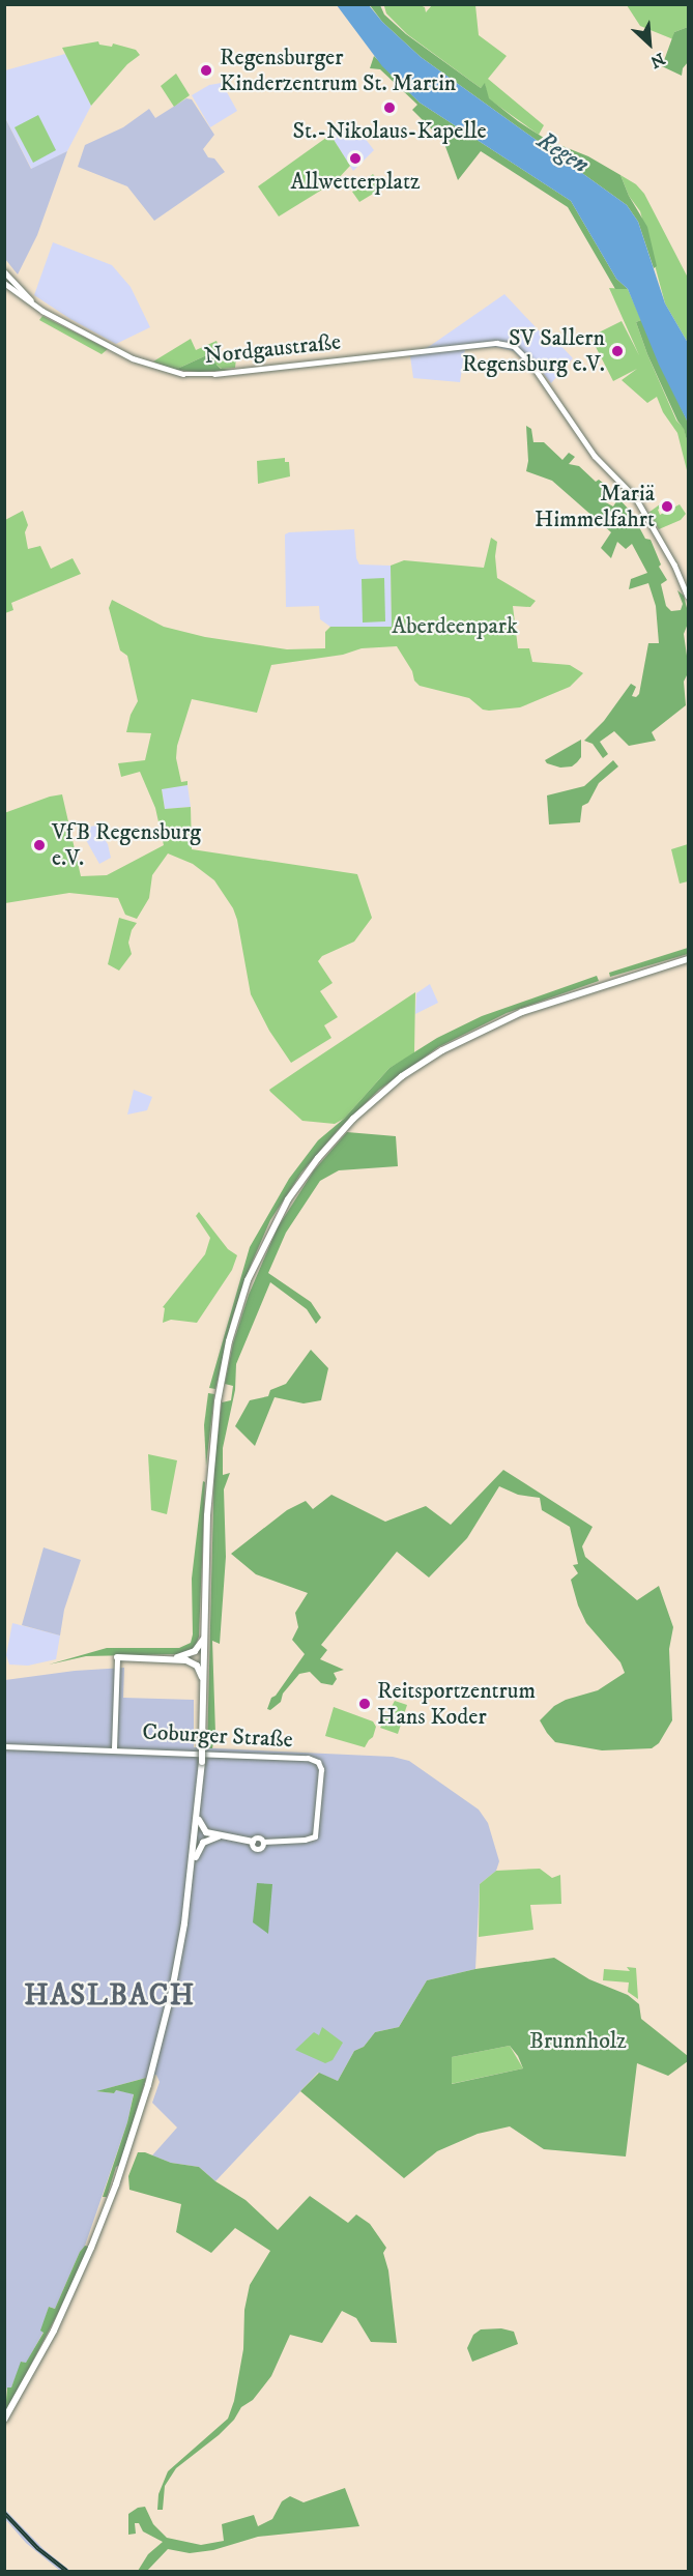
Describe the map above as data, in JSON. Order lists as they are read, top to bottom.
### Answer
{
  "streets": {
    "main road": ["Nordgaustraße", "Coburger Straße"]
  },
  "districts": ["HASLBACH"],
  "water": ["Regen"],
  "parks": ["Aberdeenpark", "Brunnholz"],
  "places": [
    "Regensburger Kinderzentrum St. Martin",
    "St.-Nikolaus-Kapelle",
    "Allwetterplatz",
    "SV Sallern Regensburg e.V.",
    "Mariä Himmelfahrt",
    "VfB Regensburg e.V.",
    "Reitsportzentrum Hans Koder"
  ],
  "north": "bottom right"
}
